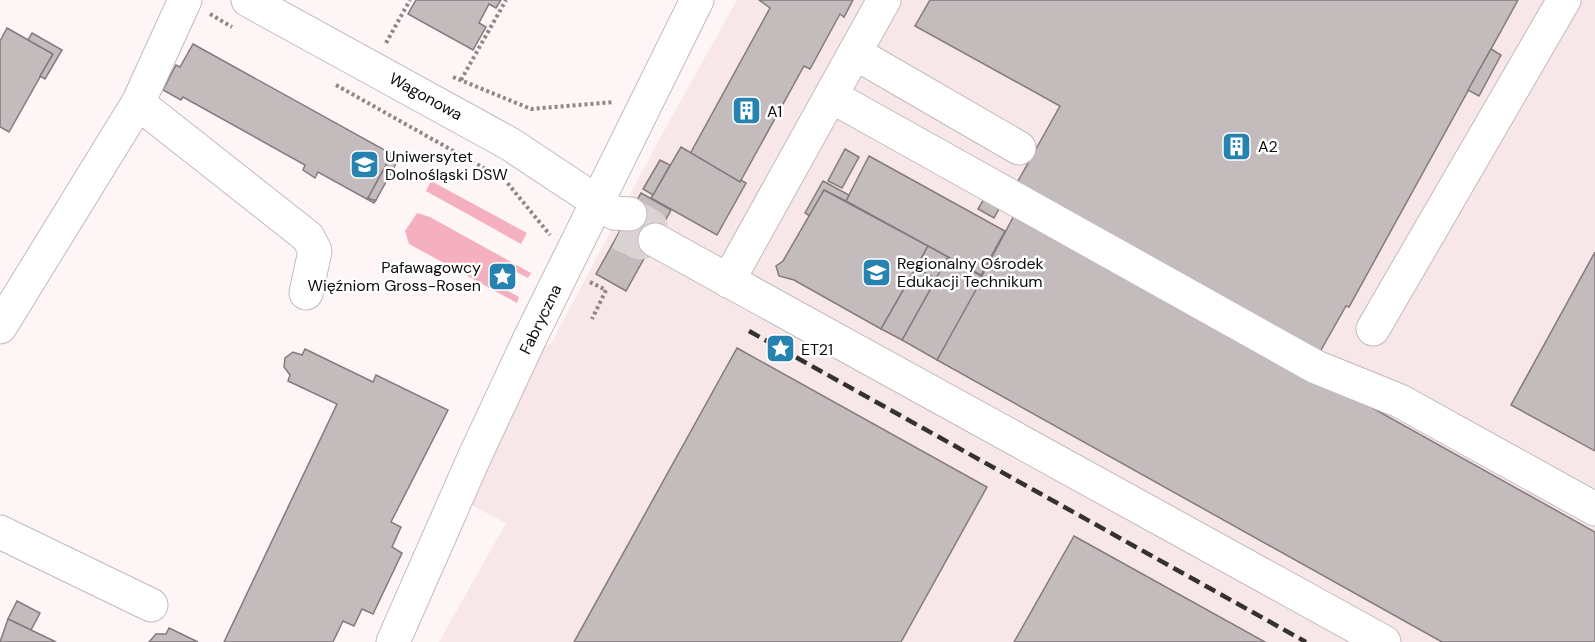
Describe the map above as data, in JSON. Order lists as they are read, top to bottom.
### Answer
{
  "streets": {
    "street": ["Wagonowa", "Fabryczna"]
  },
  "crossings": [
    ["Wagonowa", "Fabryczna"]
  ],
  "places": {
    "building": ["A1", "A2"],
    "school or university": ["Uniwersytet Dolnośląski DSW", "Regionalny Ośrodek Edukacji Technikum"],
    "place": ["Pafawagowcy Więźniom Gross-Rosen", "ET21"]
  }
}
